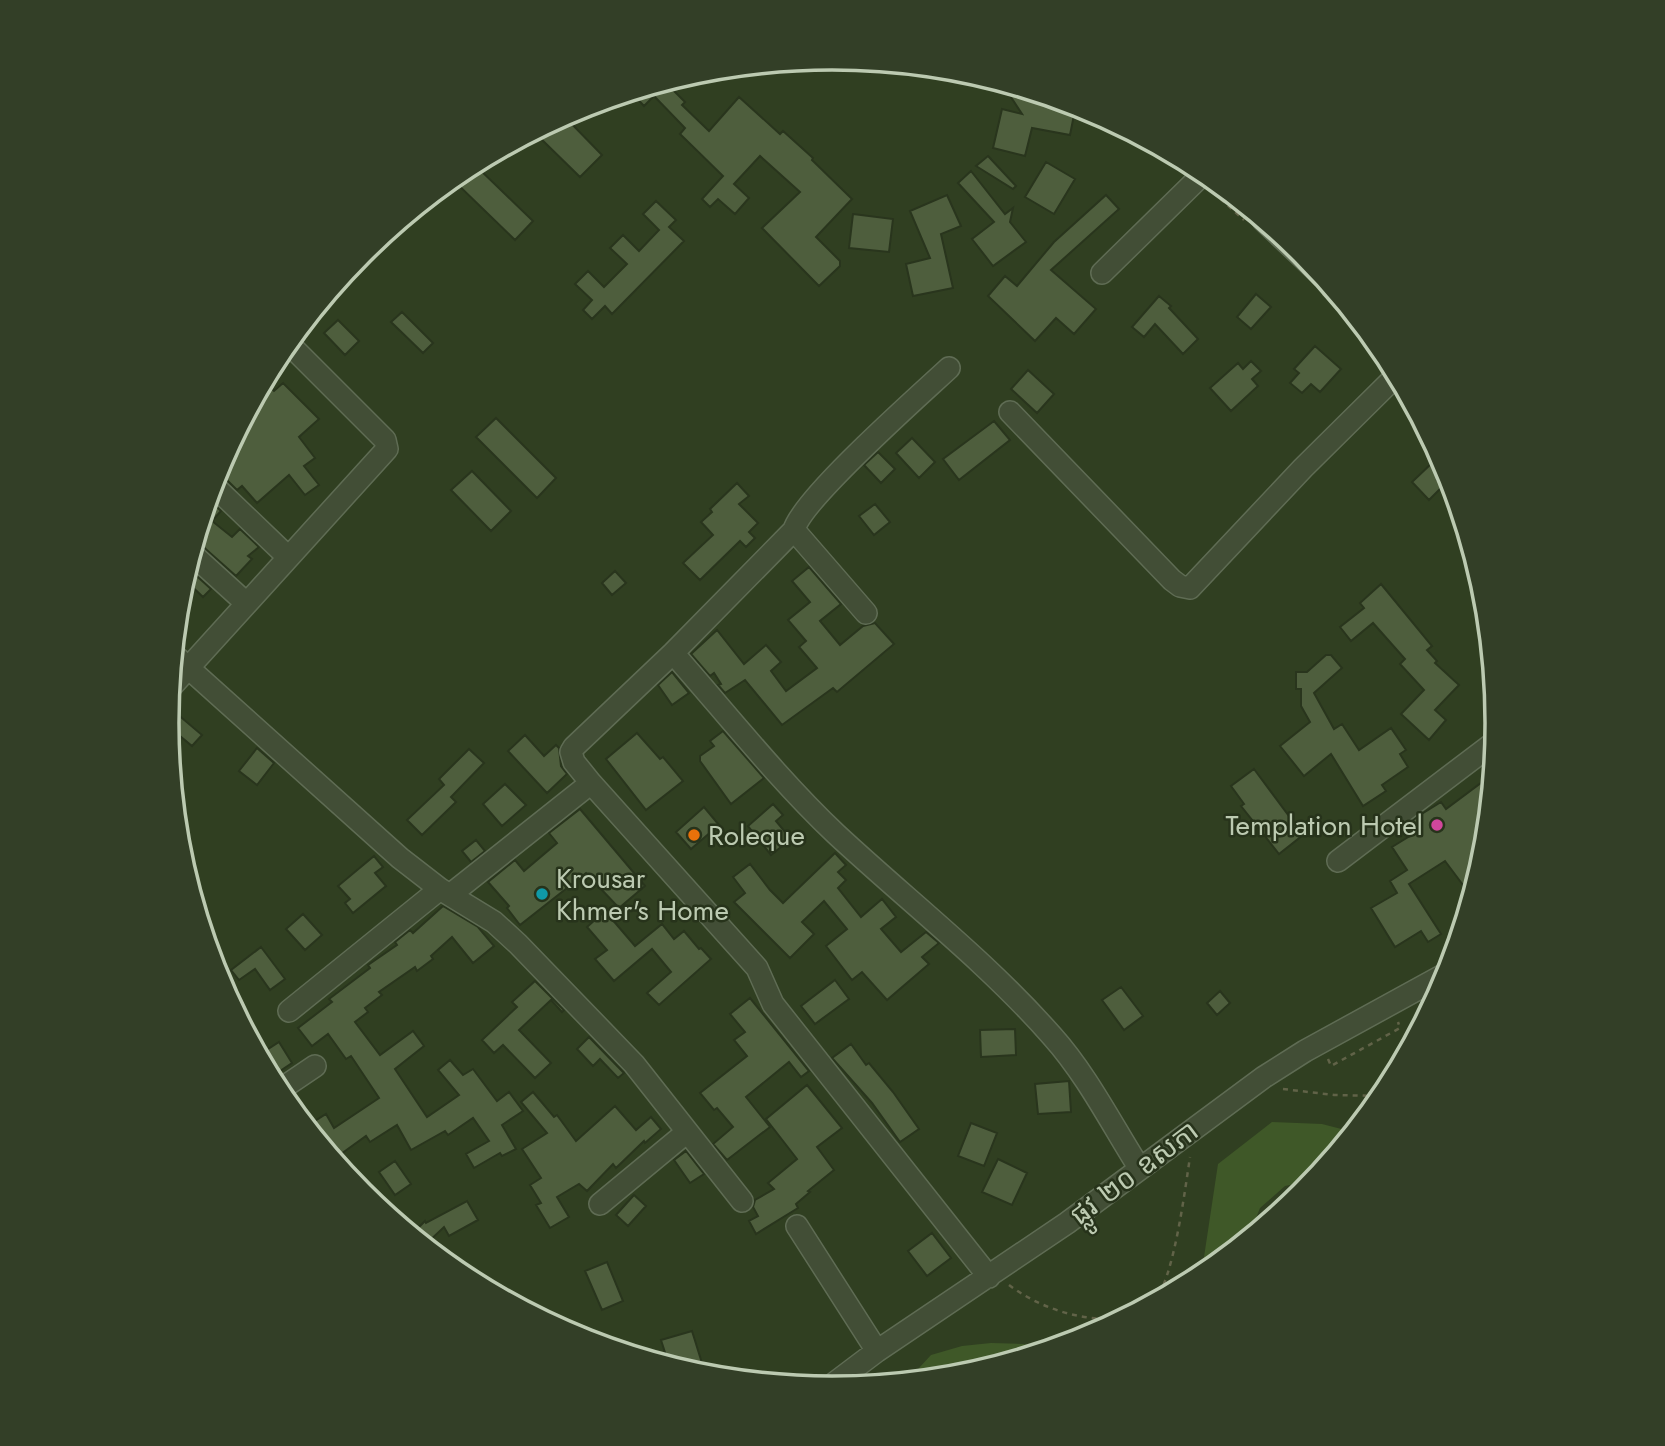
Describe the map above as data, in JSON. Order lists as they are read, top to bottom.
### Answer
{
  "streets": {
    "street": ["ផ្លូវ ២០ ឧសភា"]
  },
  "places": ["Templation Hotel", "Roleque", "Krousar Khmer's Home"]
}
